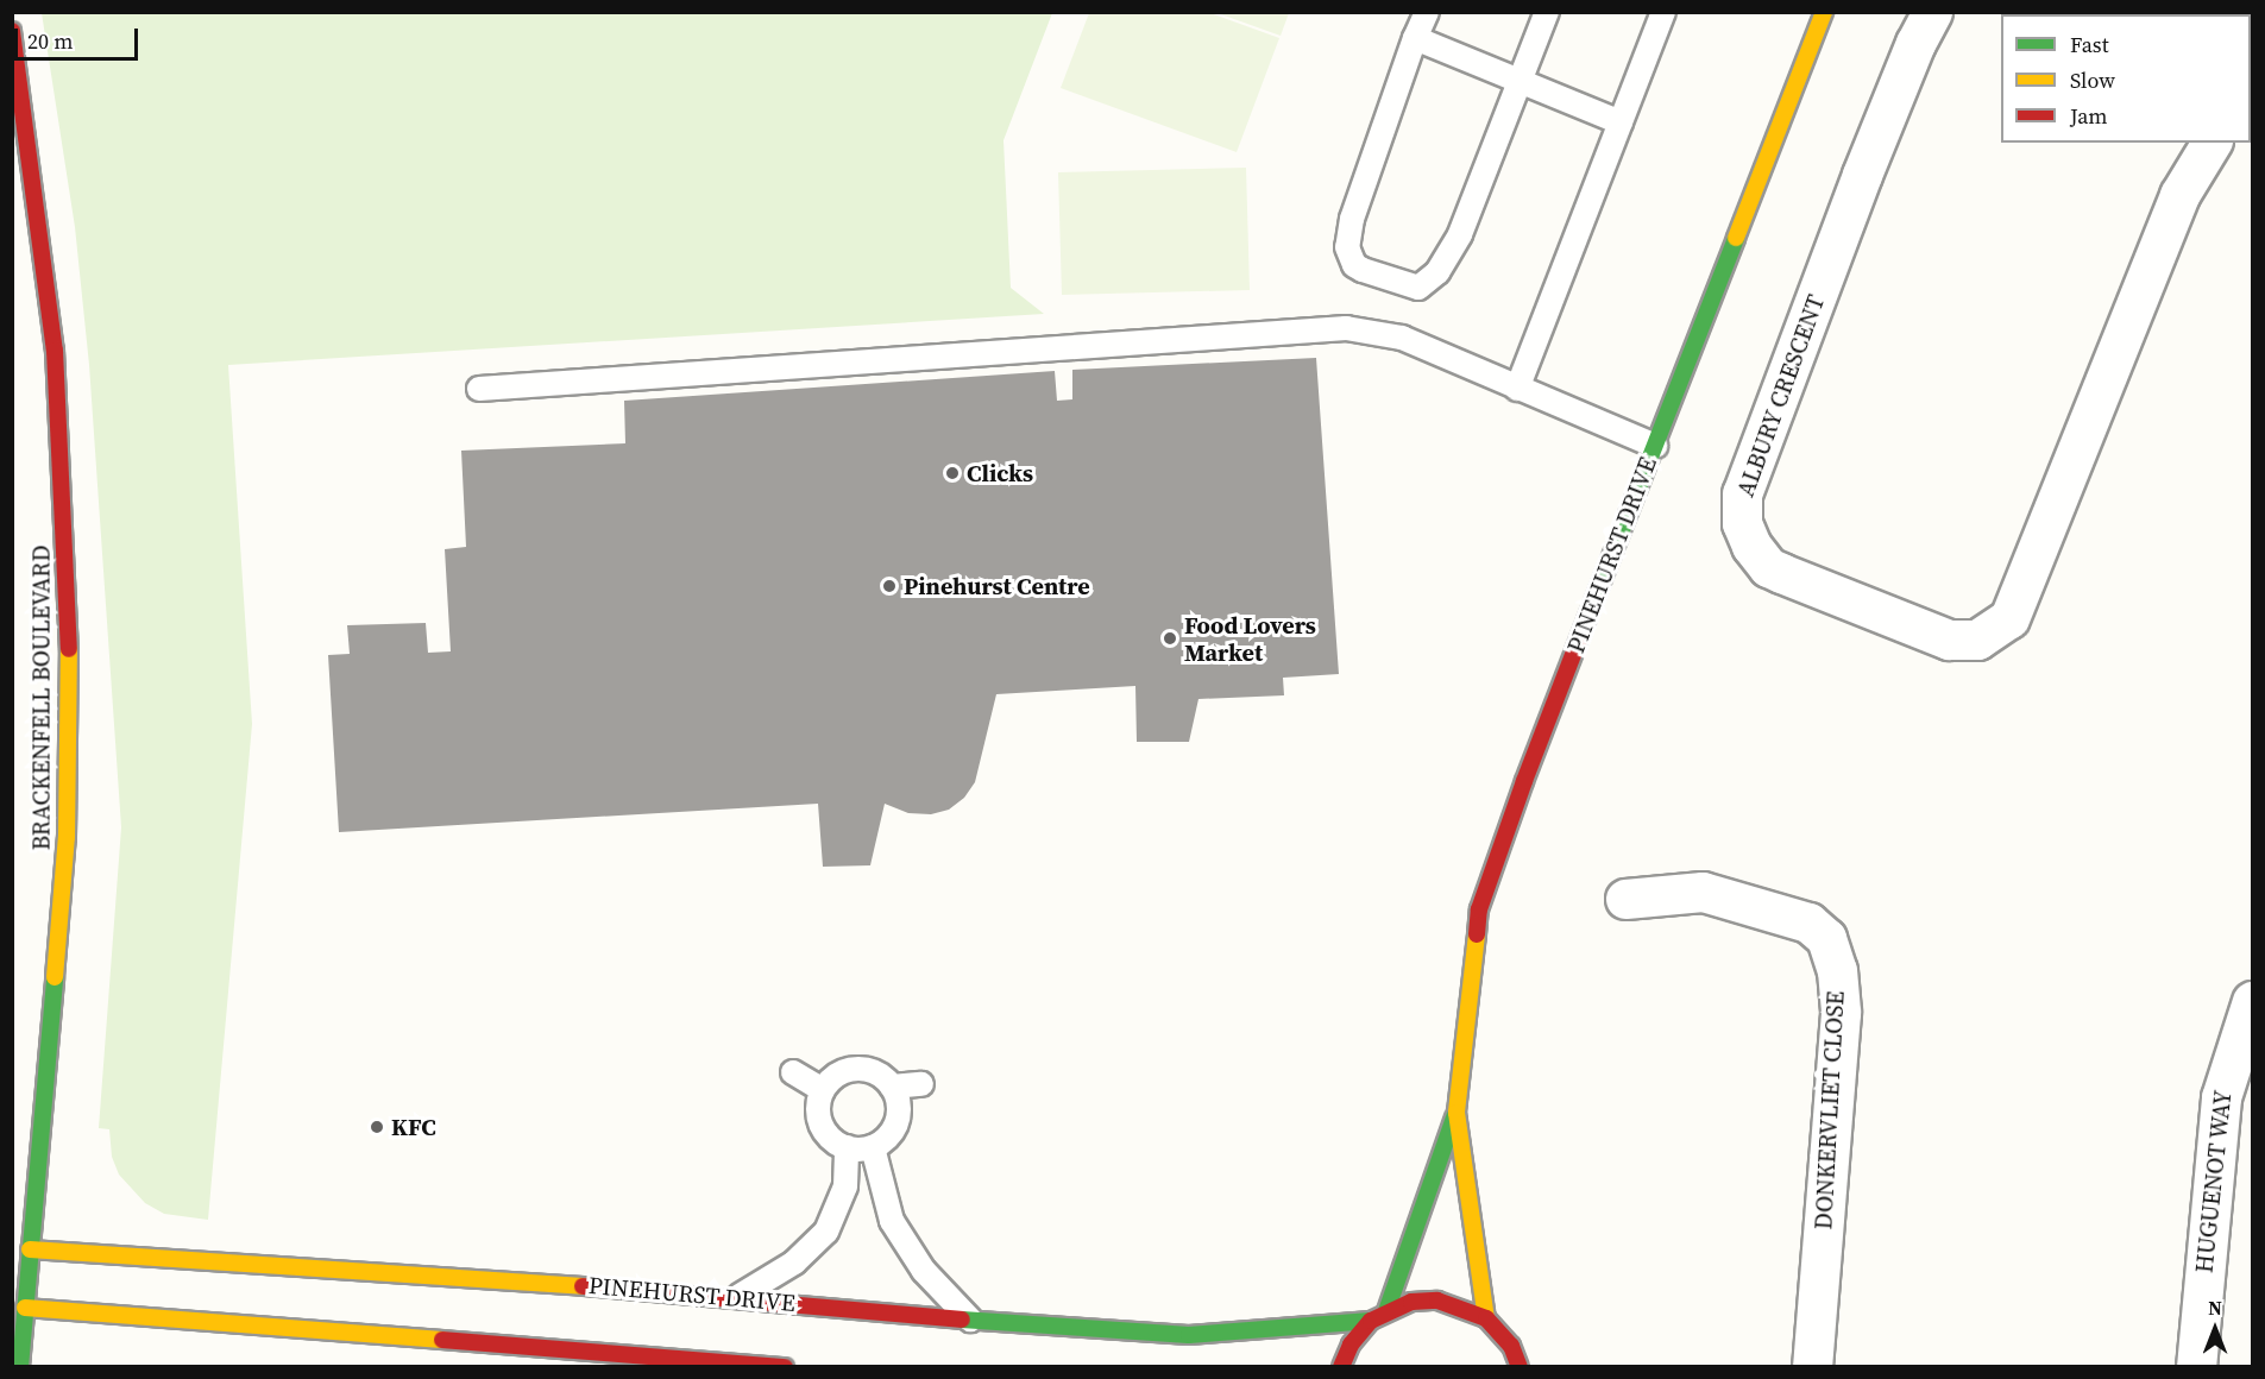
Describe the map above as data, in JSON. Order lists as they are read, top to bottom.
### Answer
{
  "streets": {
    "street": [
      "ALBURY CRESCENT",
      "PINEHURST DRIVE",
      "BRACKENFELL BOULEVARD",
      "DONKERVLIET CLOSE",
      "HUGUENOT WAY"
    ]
  },
  "crossings": [
    ["PINEHURST DRIVE", "BRACKENFELL BOULEVARD"]
  ],
  "places": [
    "Clicks",
    "Pinehurst Centre",
    "Food Lovers Market",
    "KFC"
  ],
  "legend": ["Fast", "Slow", "Jam"],
  "scale_bar": "20 m",
  "north": "top"
}
